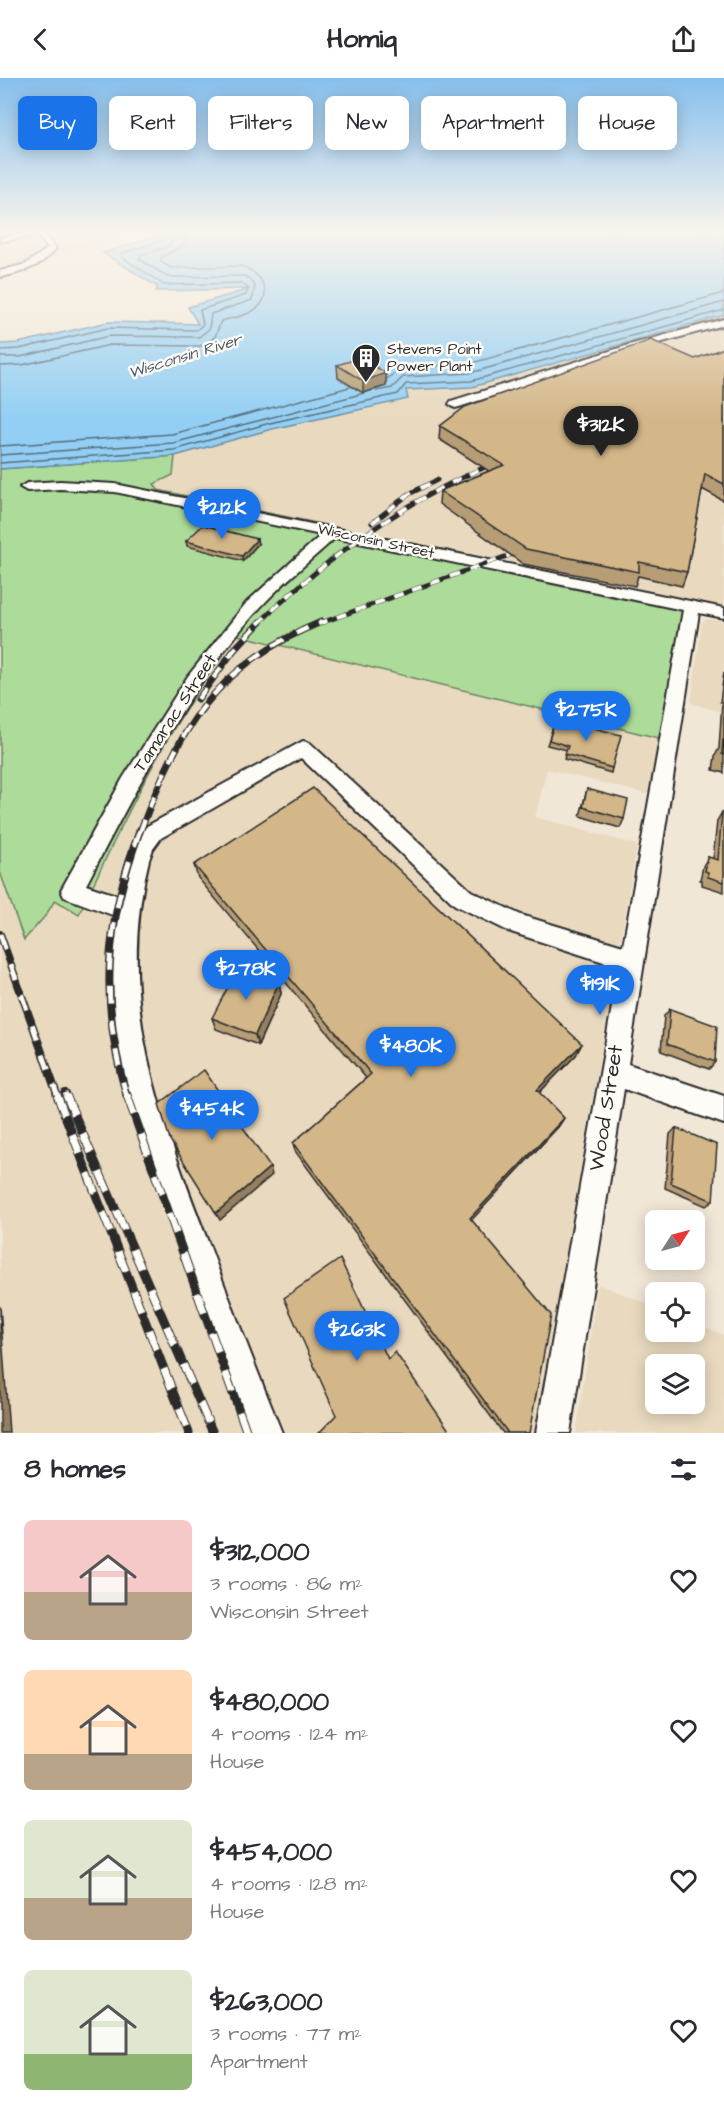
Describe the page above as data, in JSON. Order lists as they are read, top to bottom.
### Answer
{
  "streets": {
    "street": ["Wisconsin Street", "Tamarac Street", "Wood Street"]
  },
  "crossings": [
    ["Wisconsin Street", "Tamarac Street"],
    ["Wisconsin Street", "Wood Street"]
  ],
  "water": ["Wisconsin River"],
  "places": {
    "building": ["Stevens Point Power Plant"]
  },
  "north": "top right",
  "page": {
    "header": "Homiq",
    "chip": [
      "Buy",
      "Rent",
      "Filters",
      "New",
      "Apartment",
      "House"
    ],
    "price": [
      "$312K",
      "$212K",
      "$275K",
      "$278K",
      "$191K",
      "$480K",
      "$454K",
      "$263K"
    ],
    "heading": "8 homes",
    "list": [
      {
        "name": "$312,000",
        "note": "3 rooms · 86 m² · Wisconsin Street"
      },
      {
        "name": "$480,000",
        "note": "4 rooms · 124 m² · House"
      },
      {
        "name": "$454,000",
        "note": "4 rooms · 128 m² · House"
      },
      {
        "name": "$263,000",
        "note": "3 rooms · 77 m² · Apartment"
      }
    ]
  }
}
